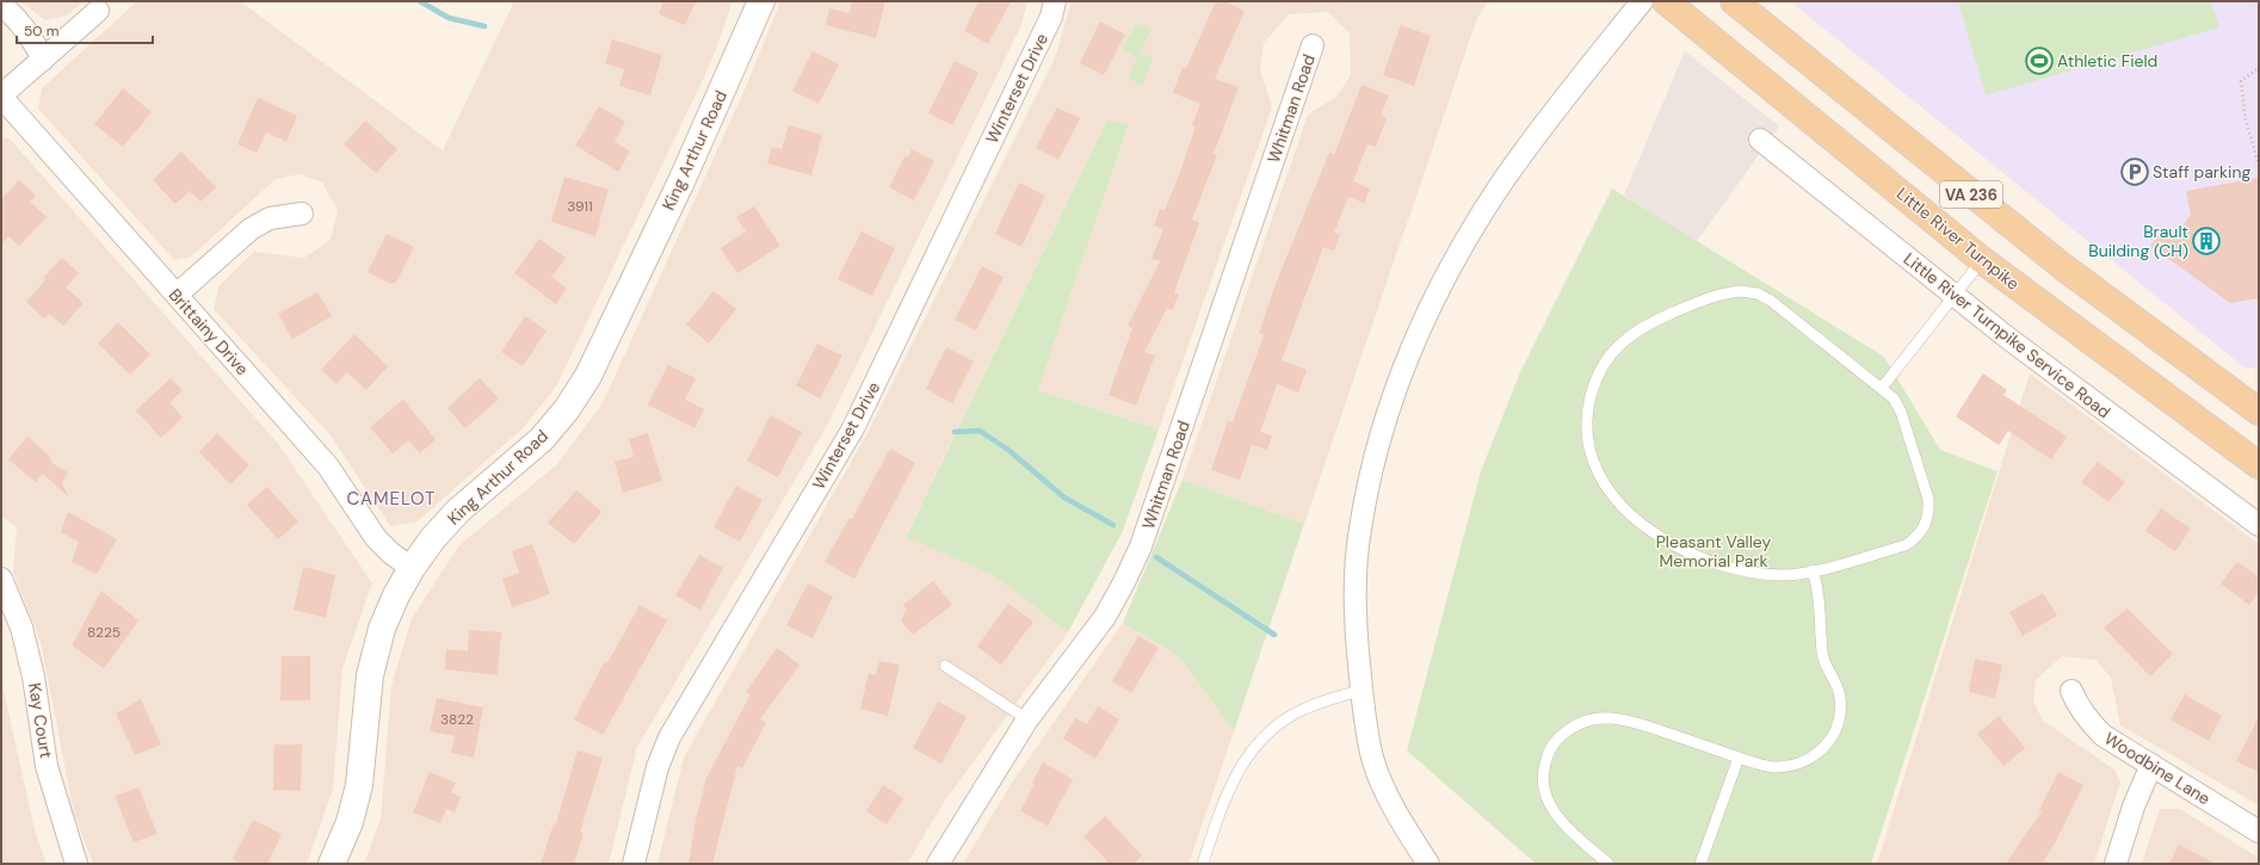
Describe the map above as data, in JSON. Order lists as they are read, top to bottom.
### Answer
{
  "streets": {
    "main road": ["VA 236", "Little River Turnpike"],
    "street": [
      "Winterset Drive",
      "Whitman Road",
      "King Arthur Road",
      "Brittainy Drive",
      "Little River Turnpike Service Road",
      "Kay Court",
      "Woodbine Lane"
    ]
  },
  "crossings": [
    ["King Arthur Road", "Brittainy Drive"]
  ],
  "districts": ["CAMELOT"],
  "parks": ["Pleasant Valley Memorial Park"],
  "places": {
    "sports": ["Athletic Field"],
    "parking": ["Staff parking"],
    "building": ["Brault Building (CH)"]
  },
  "house_numbers": ["3911", "8225", "3822"],
  "scale_bar": "50 m"
}
